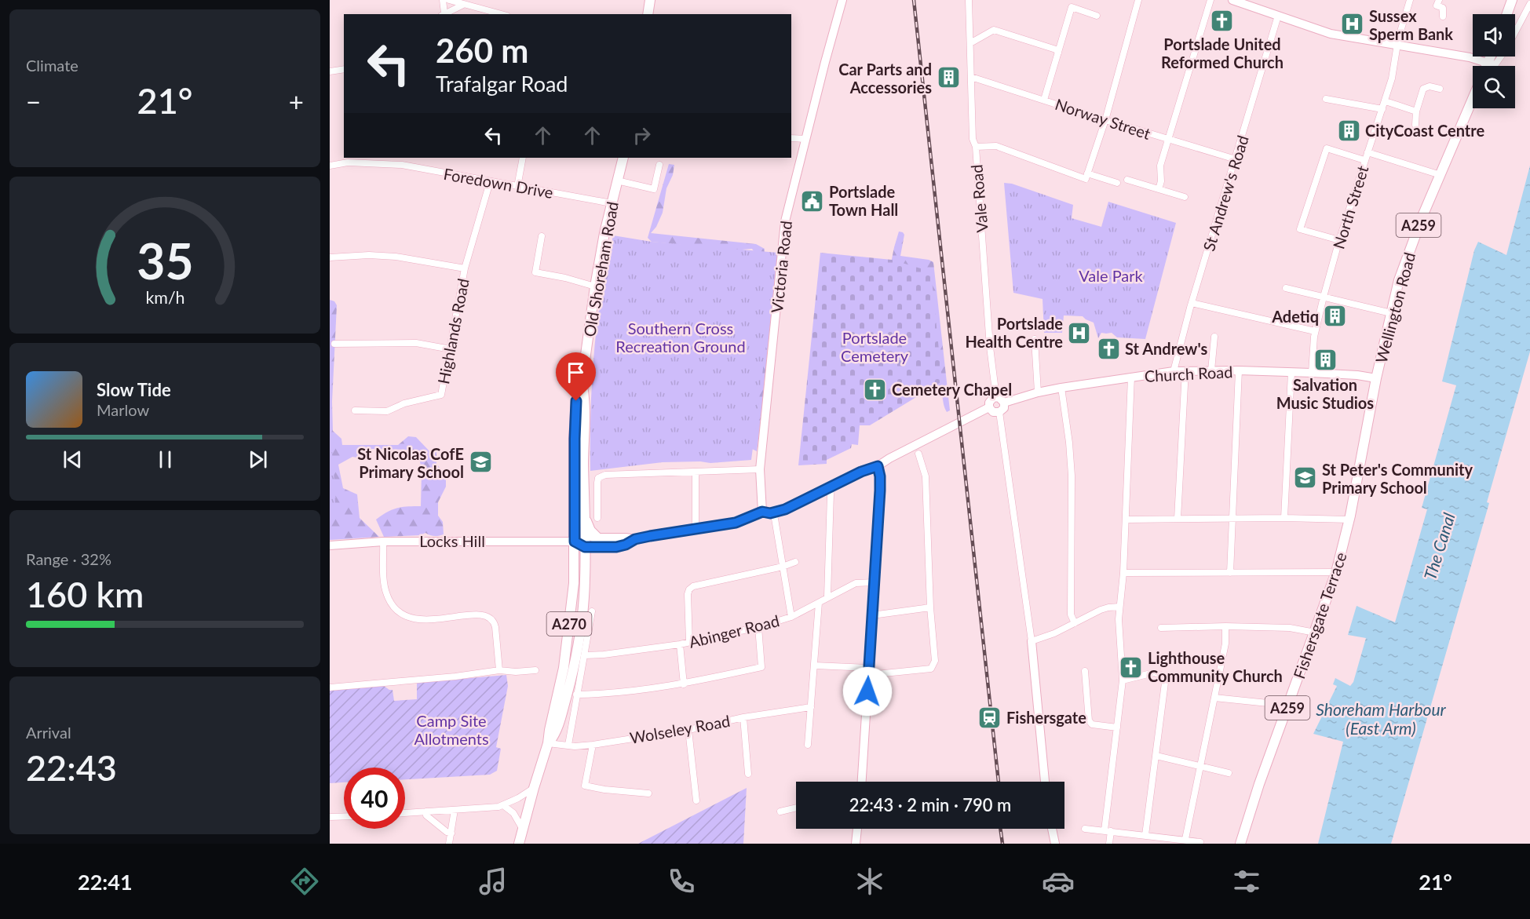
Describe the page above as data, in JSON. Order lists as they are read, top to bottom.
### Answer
{
  "streets": {
    "main road": [
      "A259",
      "Victoria Road",
      "Old Shoreham Road",
      "Wellington Road",
      "Church Road",
      "Locks Hill",
      "Fishersgate Terrace",
      "A270"
    ],
    "street": [
      "Norway Street",
      "Foredown Drive",
      "St Andrew's Road",
      "Vale Road",
      "North Street",
      "Highlands Road",
      "Abinger Road",
      "Wolseley Road"
    ]
  },
  "crossings": [
    ["Norway Street", "St Andrew's Road"],
    ["Norway Street", "Vale Road"],
    ["Foredown Drive", "Old Shoreham Road"],
    ["Foredown Drive", "Highlands Road"],
    ["St Andrew's Road", "Church Road"],
    ["Vale Road", "Church Road"],
    ["North Street", "Church Road"],
    ["Old Shoreham Road", "Locks Hill"],
    ["Old Shoreham Road", "Wolseley Road"],
    ["Wellington Road", "Church Road"],
    ["Wellington Road", "Fishersgate Terrace"]
  ],
  "water": ["The Canal", "Shoreham Harbour (East Arm)"],
  "parks": [
    "Vale Park",
    "Southern Cross Recreation Ground",
    "Portslade Cemetery",
    "Camp Site Allotments"
  ],
  "places": {
    "church": [
      "Portslade United Reformed Church",
      "St Andrew's",
      "Cemetery Chapel",
      "Lighthouse Community Church"
    ],
    "hospital": ["Sussex Sperm Bank", "Portslade Health Centre"],
    "building": [
      "Car Parts and Accessories",
      "CityCoast Centre",
      "Adetiq",
      "Salvation Music Studios"
    ],
    "public building": ["Portslade Town Hall"],
    "school or university": ["St Nicolas CofE Primary School", "St Peter's Community Primary School"],
    "station": ["Fishersgate"]
  },
  "page": {
    "tile": [
      "Climate",
      ["Range · 32%", "160 km"],
      ["Arrival", "22:43"]
    ],
    "turn": ["260 m", "Trafalgar Road"],
    "heat": ["−", "21°", "+"],
    "song": ["Slow Tide", "Marlow"],
    "limit": "40",
    "trip": "22:43 · 2 min · 790 m",
    "tabs": ["22:41", "21°"],
    "gauge": ["35", "km/h"]
  }
}
